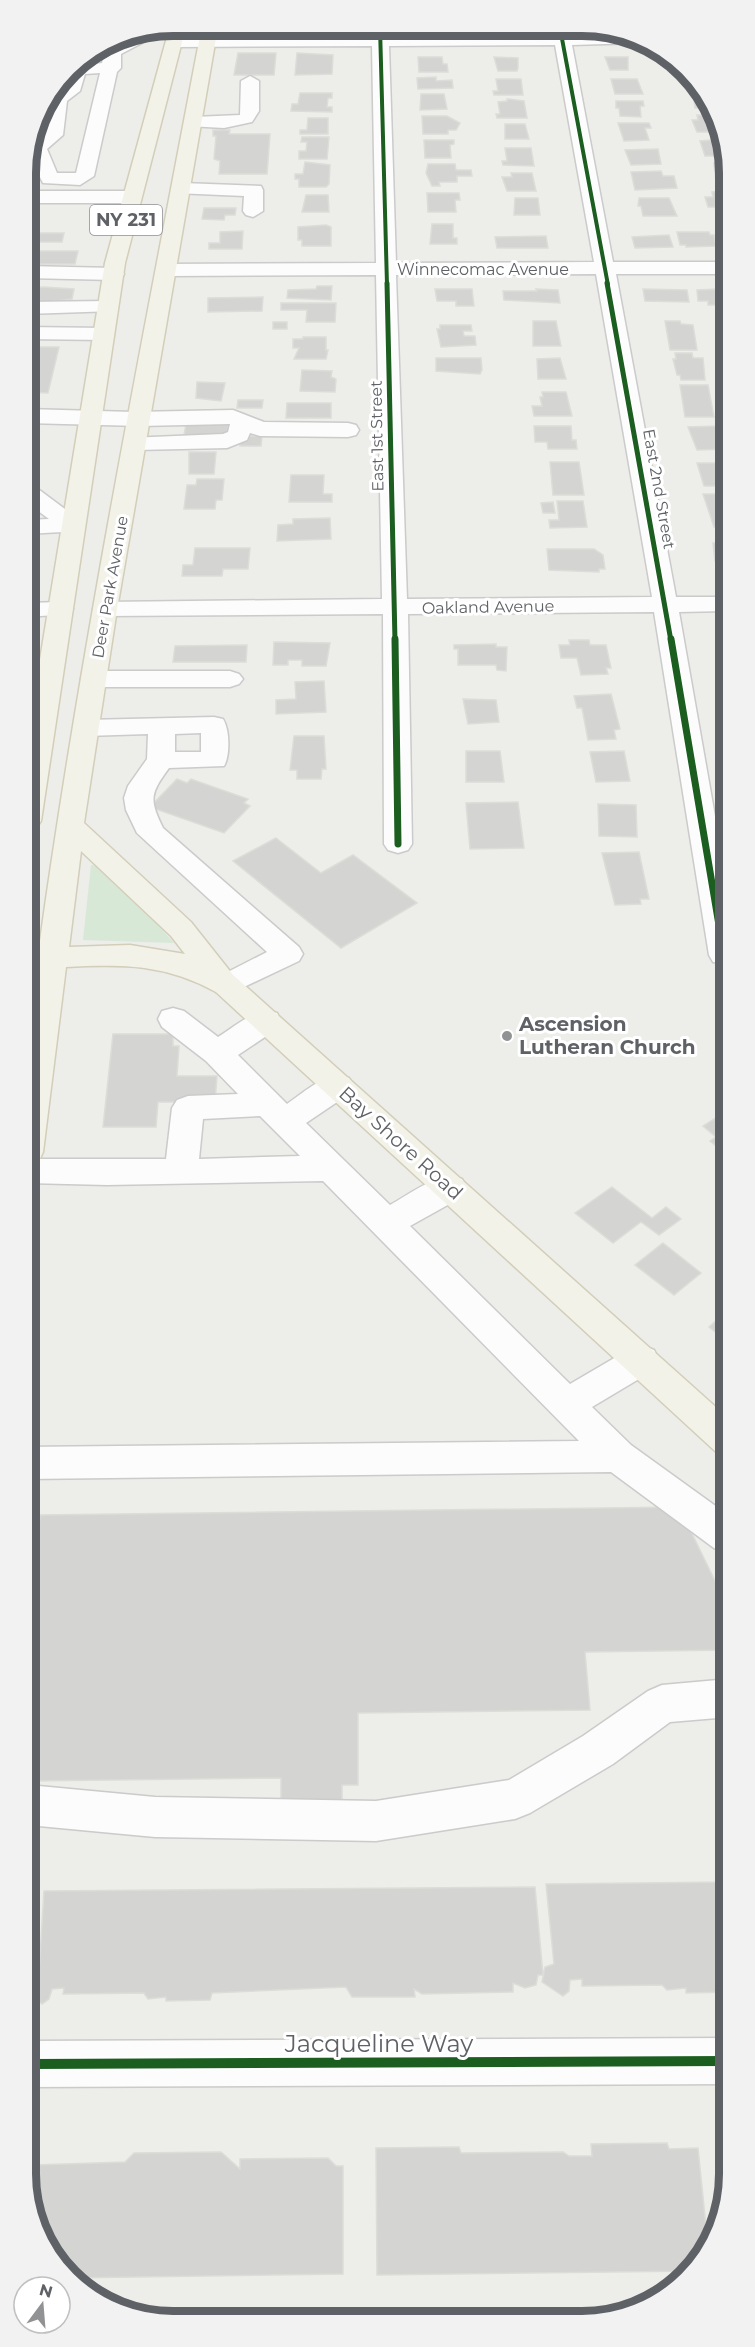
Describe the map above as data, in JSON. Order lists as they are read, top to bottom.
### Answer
{
  "streets": {
    "main road": ["NY 231", "Deer Park Avenue", "Bay Shore Road"],
    "street": [
      "Winnecomac Avenue",
      "East 1st Street",
      "East 2nd Street",
      "Oakland Avenue",
      "Jacqueline Way"
    ]
  },
  "crossings": [
    ["Winnecomac Avenue", "East 1st Street"],
    ["Winnecomac Avenue", "East 2nd Street"],
    ["Winnecomac Avenue", "Deer Park Avenue"],
    ["East 1st Street", "Oakland Avenue"],
    ["East 2nd Street", "Oakland Avenue"],
    ["Deer Park Avenue", "Oakland Avenue"],
    ["Deer Park Avenue", "Bay Shore Road"]
  ],
  "places": ["Ascension Lutheran Church"],
  "north": "top"
}
